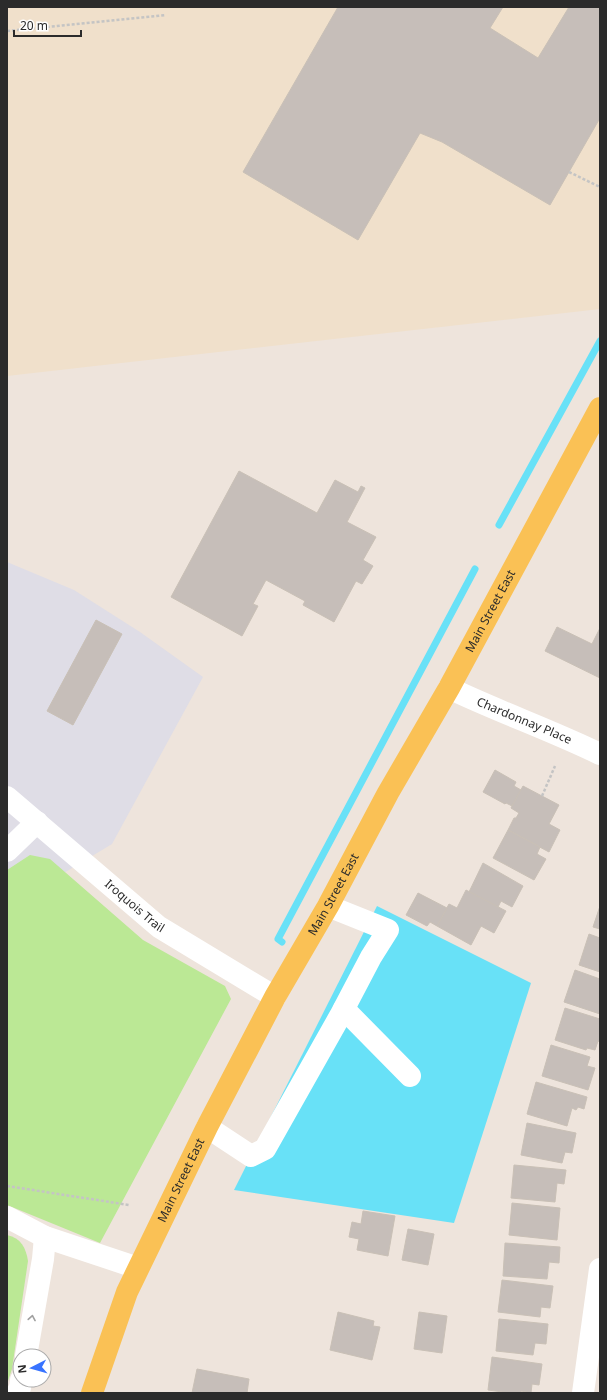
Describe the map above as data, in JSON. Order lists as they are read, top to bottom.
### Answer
{
  "streets": {
    "main road": ["Main Street East"],
    "street": ["Chardonnay Place", "Iroquois Trail"]
  },
  "crossings": [
    ["Main Street East", "Chardonnay Place"],
    ["Main Street East", "Iroquois Trail"]
  ],
  "scale_bar": "20 m",
  "north": "left"
}
